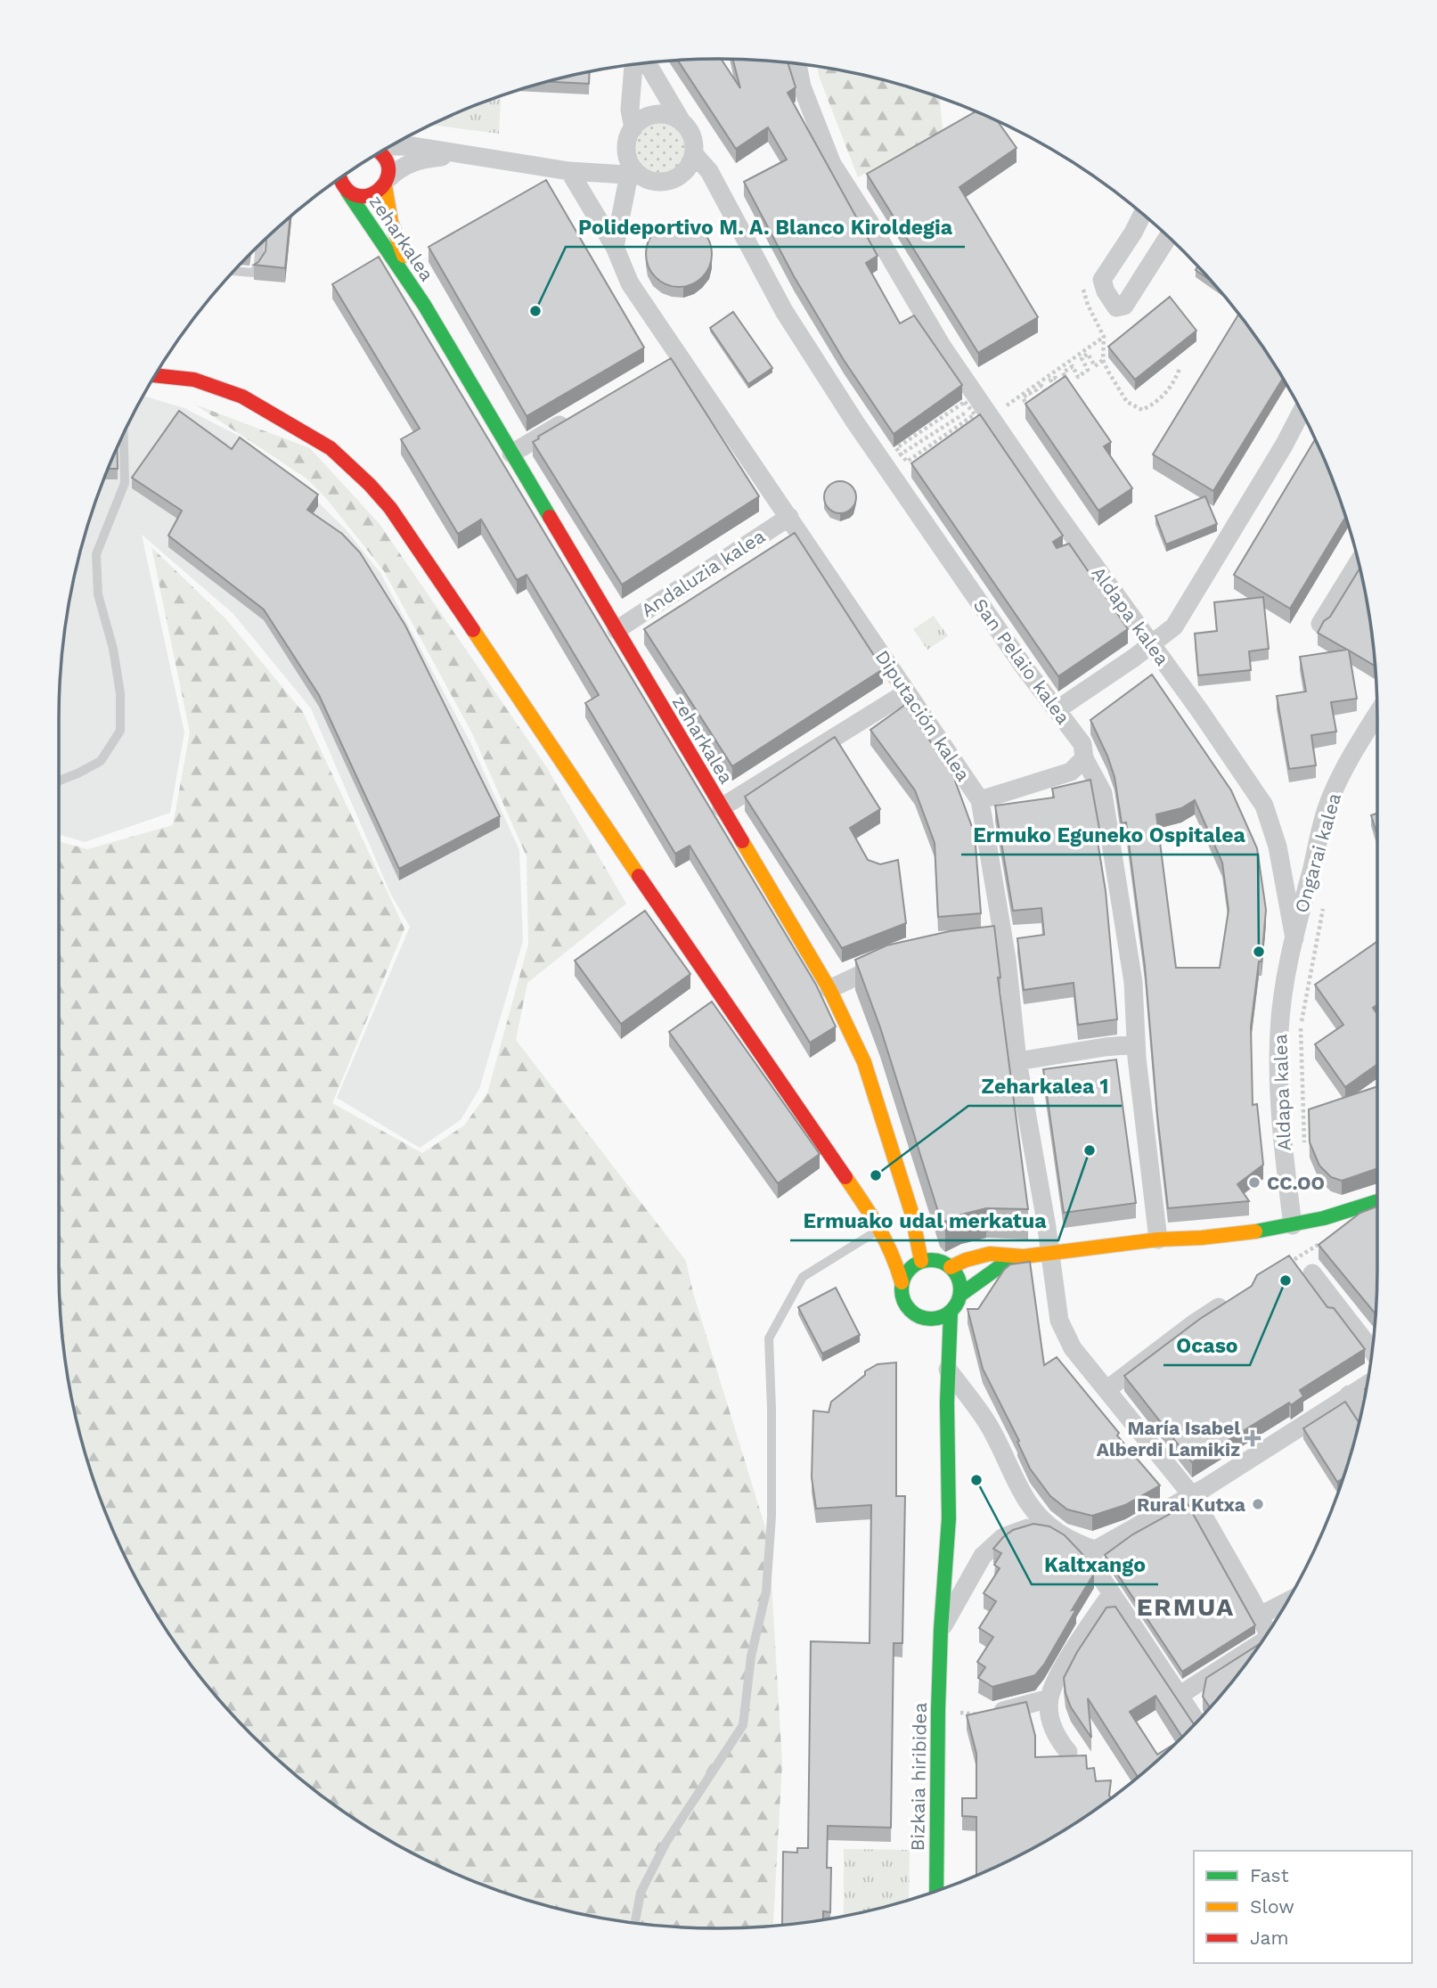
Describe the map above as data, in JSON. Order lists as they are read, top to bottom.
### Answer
{
  "streets": {
    "street": [
      "zeharkalea",
      "Andaluzia kalea",
      "Aldapa kalea",
      "San Pelaio kalea",
      "Diputación kalea",
      "Ongarai kalea",
      "Bizkaia hiribidea"
    ]
  },
  "crossings": [
    ["zeharkalea", "Andaluzia kalea"],
    ["Andaluzia kalea", "Diputación kalea"],
    ["Aldapa kalea", "Ongarai kalea"]
  ],
  "districts": ["ERMUA"],
  "places": {
    "other": [
      "Polideportivo M. A. Blanco Kiroldegia",
      "Ermuko Eguneko Ospitalea",
      "Ermuako udal merkatua",
      "Zeharkalea 1",
      "CC.OO",
      "Ocaso",
      "Kaltxango",
      "Rural Kutxa"
    ],
    "health": ["María Isabel Alberdi Lamikiz"]
  },
  "legend": ["Fast", "Slow", "Jam"]
}
